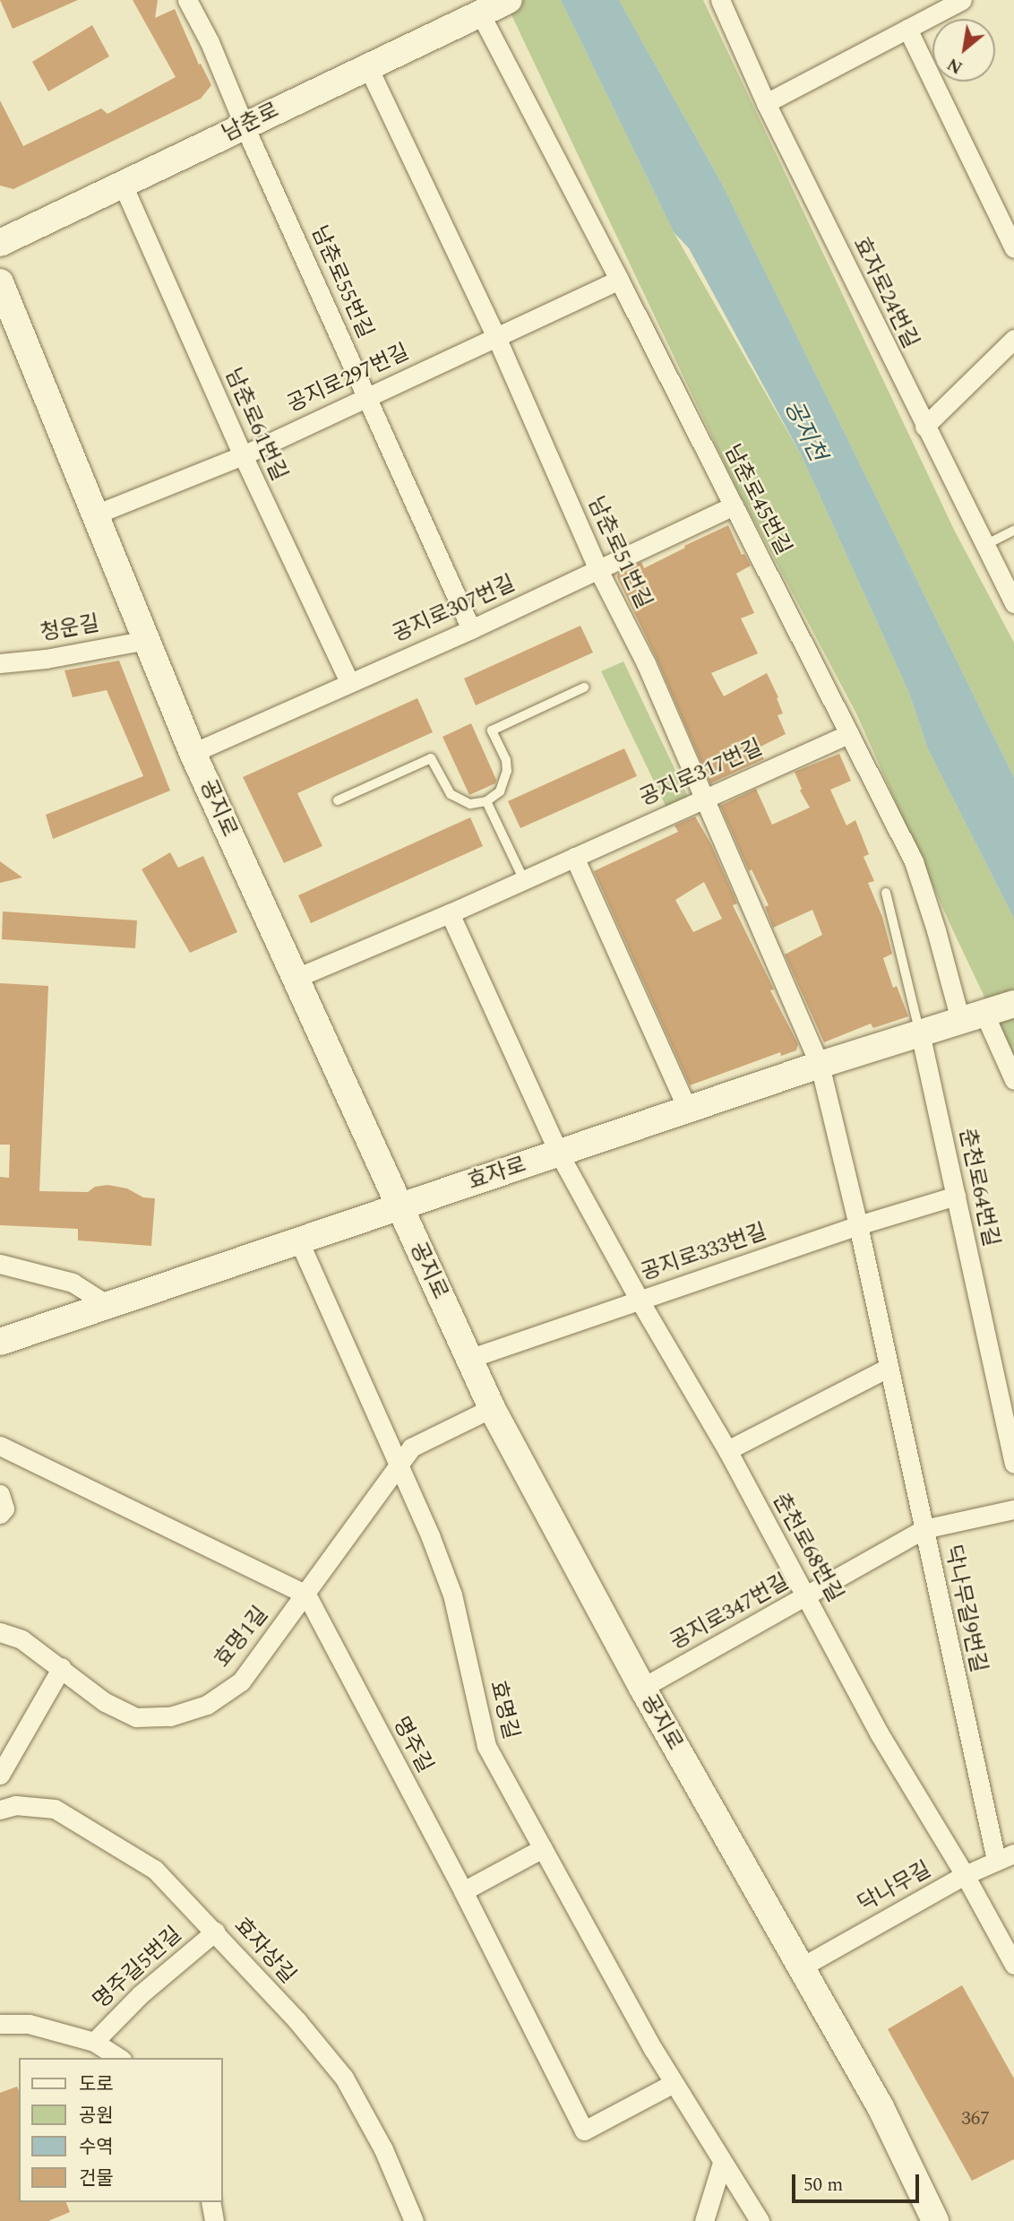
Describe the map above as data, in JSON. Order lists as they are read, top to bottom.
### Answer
{
  "streets": {
    "street": [
      "남춘로",
      "남춘로55번길",
      "효자로24번길",
      "공지로297번길",
      "남춘로61번길",
      "남춘로45번길",
      "남춘로51번길",
      "공지로307번길",
      "청운길",
      "공지로317번길",
      "공지로",
      "효자로",
      "춘천로64번길",
      "공지로333번길",
      "춘천로68번길",
      "닥나무길9번길",
      "공지로347번길",
      "효명1길",
      "효명길",
      "명주길",
      "닥나무길",
      "효자상길",
      "명주길5번길"
    ]
  },
  "crossings": [
    ["남춘로", "남춘로55번길"],
    ["남춘로", "남춘로61번길"],
    ["남춘로", "남춘로45번길"],
    ["남춘로", "남춘로51번길"],
    ["남춘로55번길", "공지로297번길"],
    ["남춘로55번길", "공지로307번길"],
    ["공지로297번길", "남춘로61번길"],
    ["공지로297번길", "남춘로45번길"],
    ["공지로297번길", "남춘로51번길"],
    ["공지로297번길", "공지로"],
    ["남춘로61번길", "공지로307번길"],
    ["남춘로45번길", "공지로307번길"],
    ["남춘로45번길", "공지로317번길"],
    ["남춘로45번길", "효자로"],
    ["남춘로51번길", "공지로307번길"],
    ["남춘로51번길", "공지로317번길"],
    ["남춘로51번길", "효자로"],
    ["남춘로51번길", "닥나무길9번길"],
    ["공지로307번길", "공지로"],
    ["청운길", "공지로"],
    ["공지로317번길", "공지로"],
    ["공지로", "효자로"],
    ["공지로", "공지로333번길"],
    ["공지로", "공지로347번길"],
    ["공지로", "효명1길"],
    ["공지로", "닥나무길"],
    ["효자로", "춘천로64번길"],
    ["효자로", "춘천로68번길"],
    ["효자로", "닥나무길9번길"],
    ["효자로", "효명길"],
    ["춘천로64번길", "공지로333번길"],
    ["공지로333번길", "춘천로68번길"],
    ["공지로333번길", "닥나무길9번길"],
    ["춘천로68번길", "공지로347번길"],
    ["춘천로68번길", "닥나무길"],
    ["닥나무길9번길", "공지로347번길"],
    ["닥나무길9번길", "닥나무길"],
    ["효명1길", "효명길"],
    ["효명1길", "명주길"],
    ["효명길", "명주길"],
    ["효자상길", "명주길5번길"]
  ],
  "water": ["공지천"],
  "house_numbers": ["367"],
  "legend": [
    "도로",
    "공원",
    "수역",
    "건물"
  ],
  "scale_bar": "50 m",
  "north": "bottom left"
}
